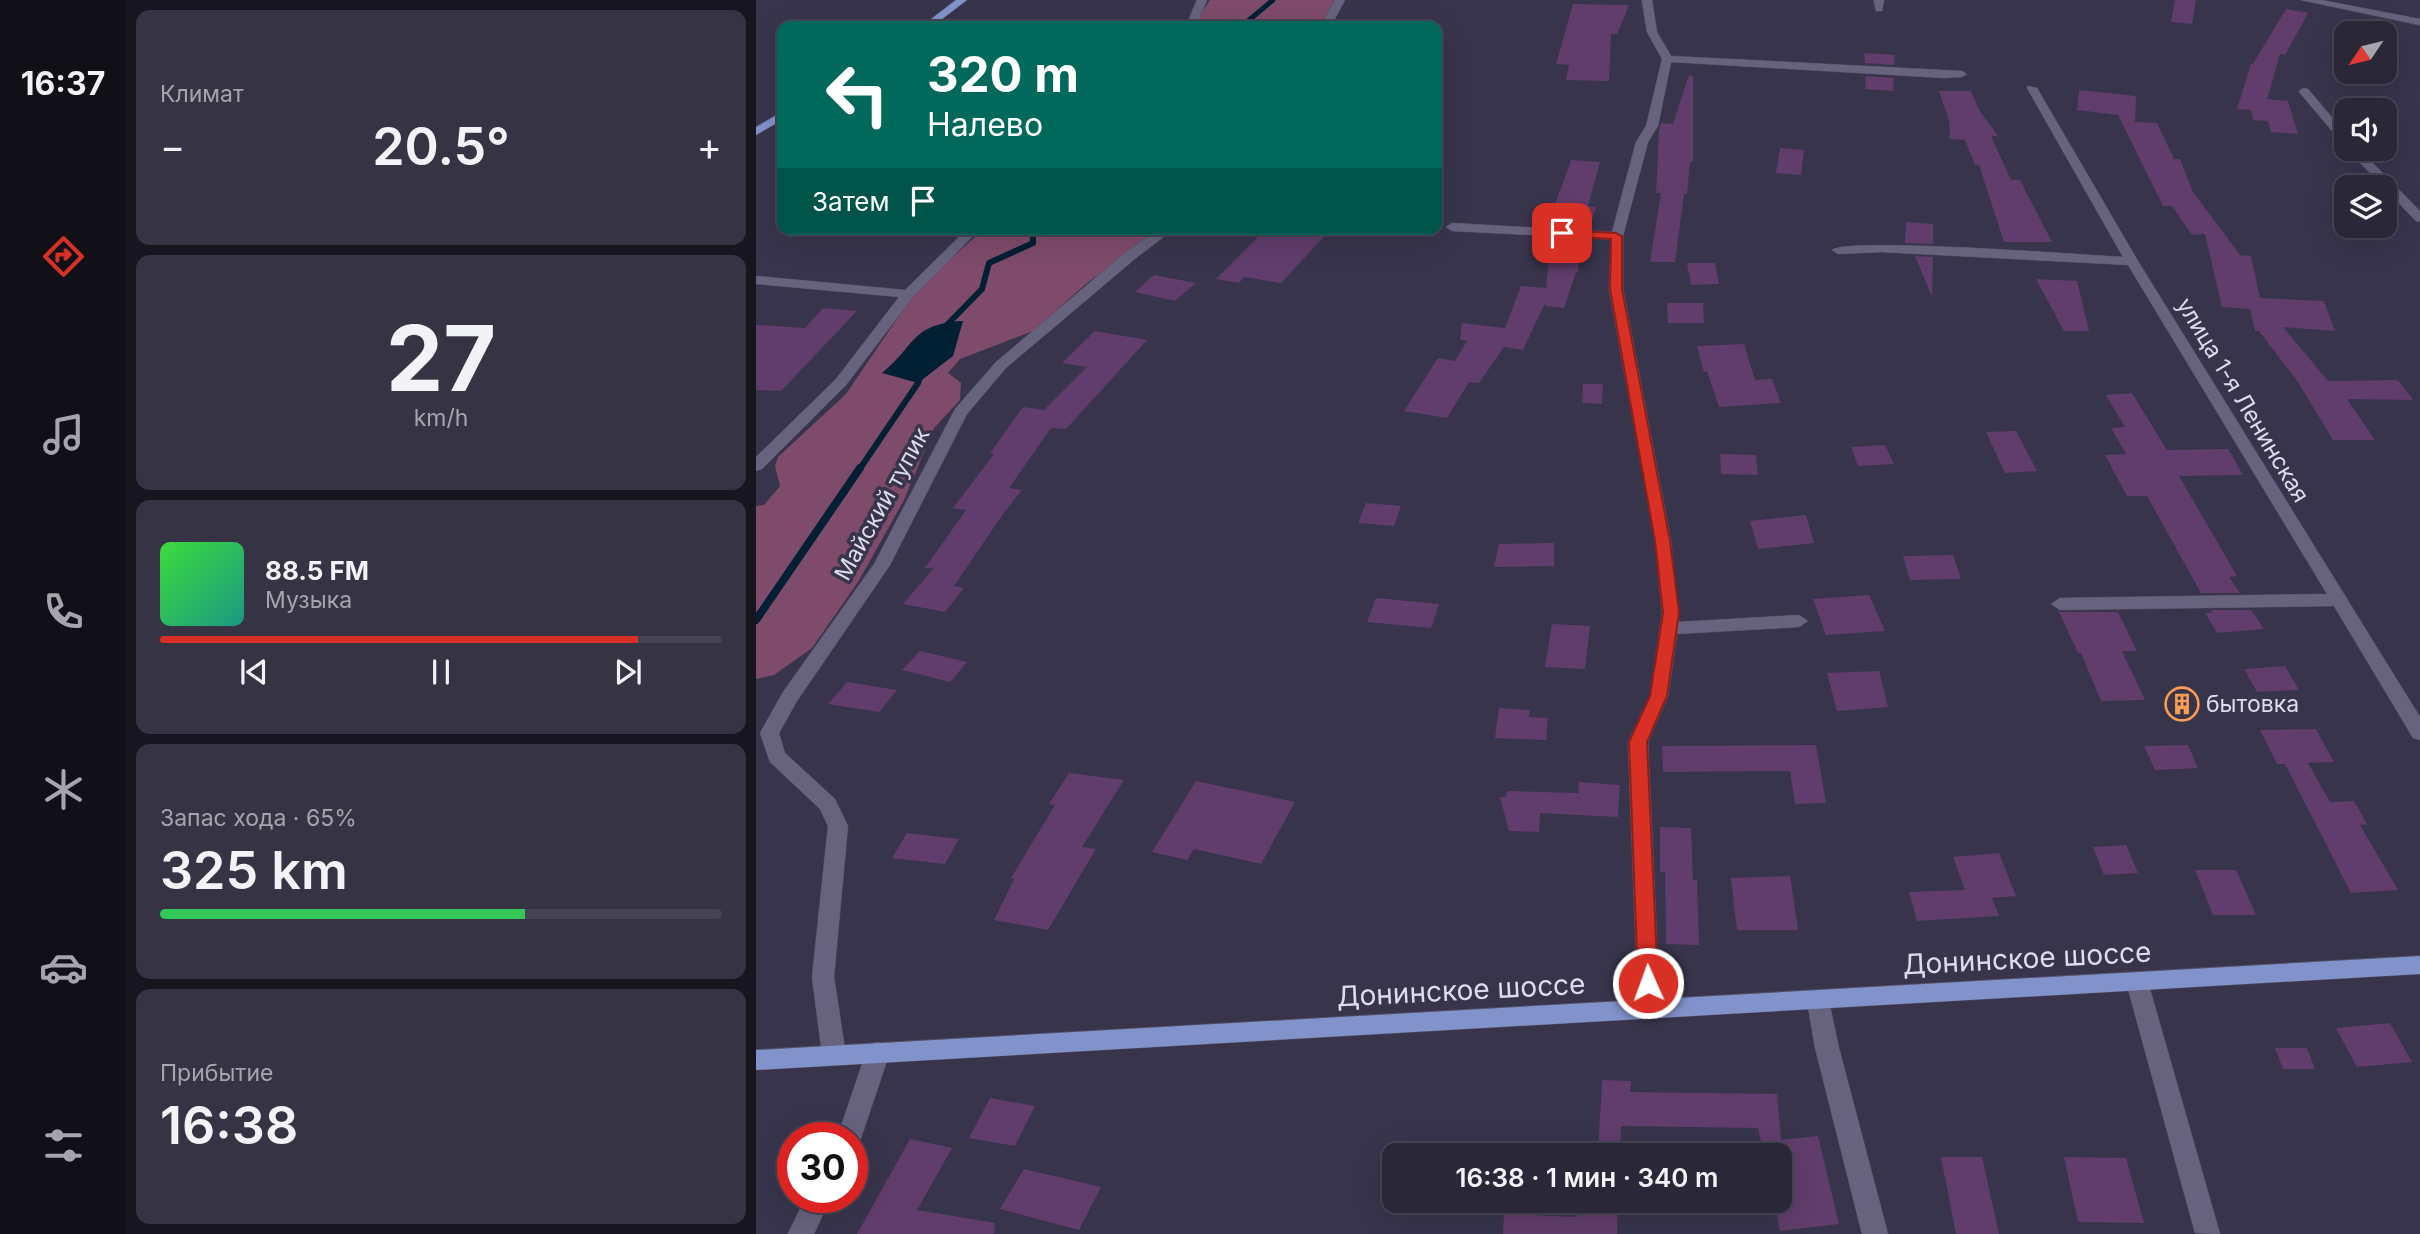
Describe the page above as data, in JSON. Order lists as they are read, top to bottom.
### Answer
{
  "streets": {
    "main road": ["Донинское шоссе"],
    "street": ["улица 1-я Ленинская", "Майский тупик"]
  },
  "crossings": [
    ["Майский тупик", "Донинское шоссе"]
  ],
  "places": {
    "building": ["бытовка"]
  },
  "north": "bottom left",
  "page": {
    "tabs": "16:37",
    "tile": [
      "Климат",
      ["27", "km/h"],
      ["Запас хода · 65%", "325 km"],
      ["Прибытие", "16:38"]
    ],
    "turn": ["320 m", "Налево"],
    "heat": ["−", "20.5°", "+"],
    "then": "Затем",
    "song": ["88.5 FM", "Музыка"],
    "limit": "30",
    "trip": "16:38 · 1 мин · 340 m"
  }
}
